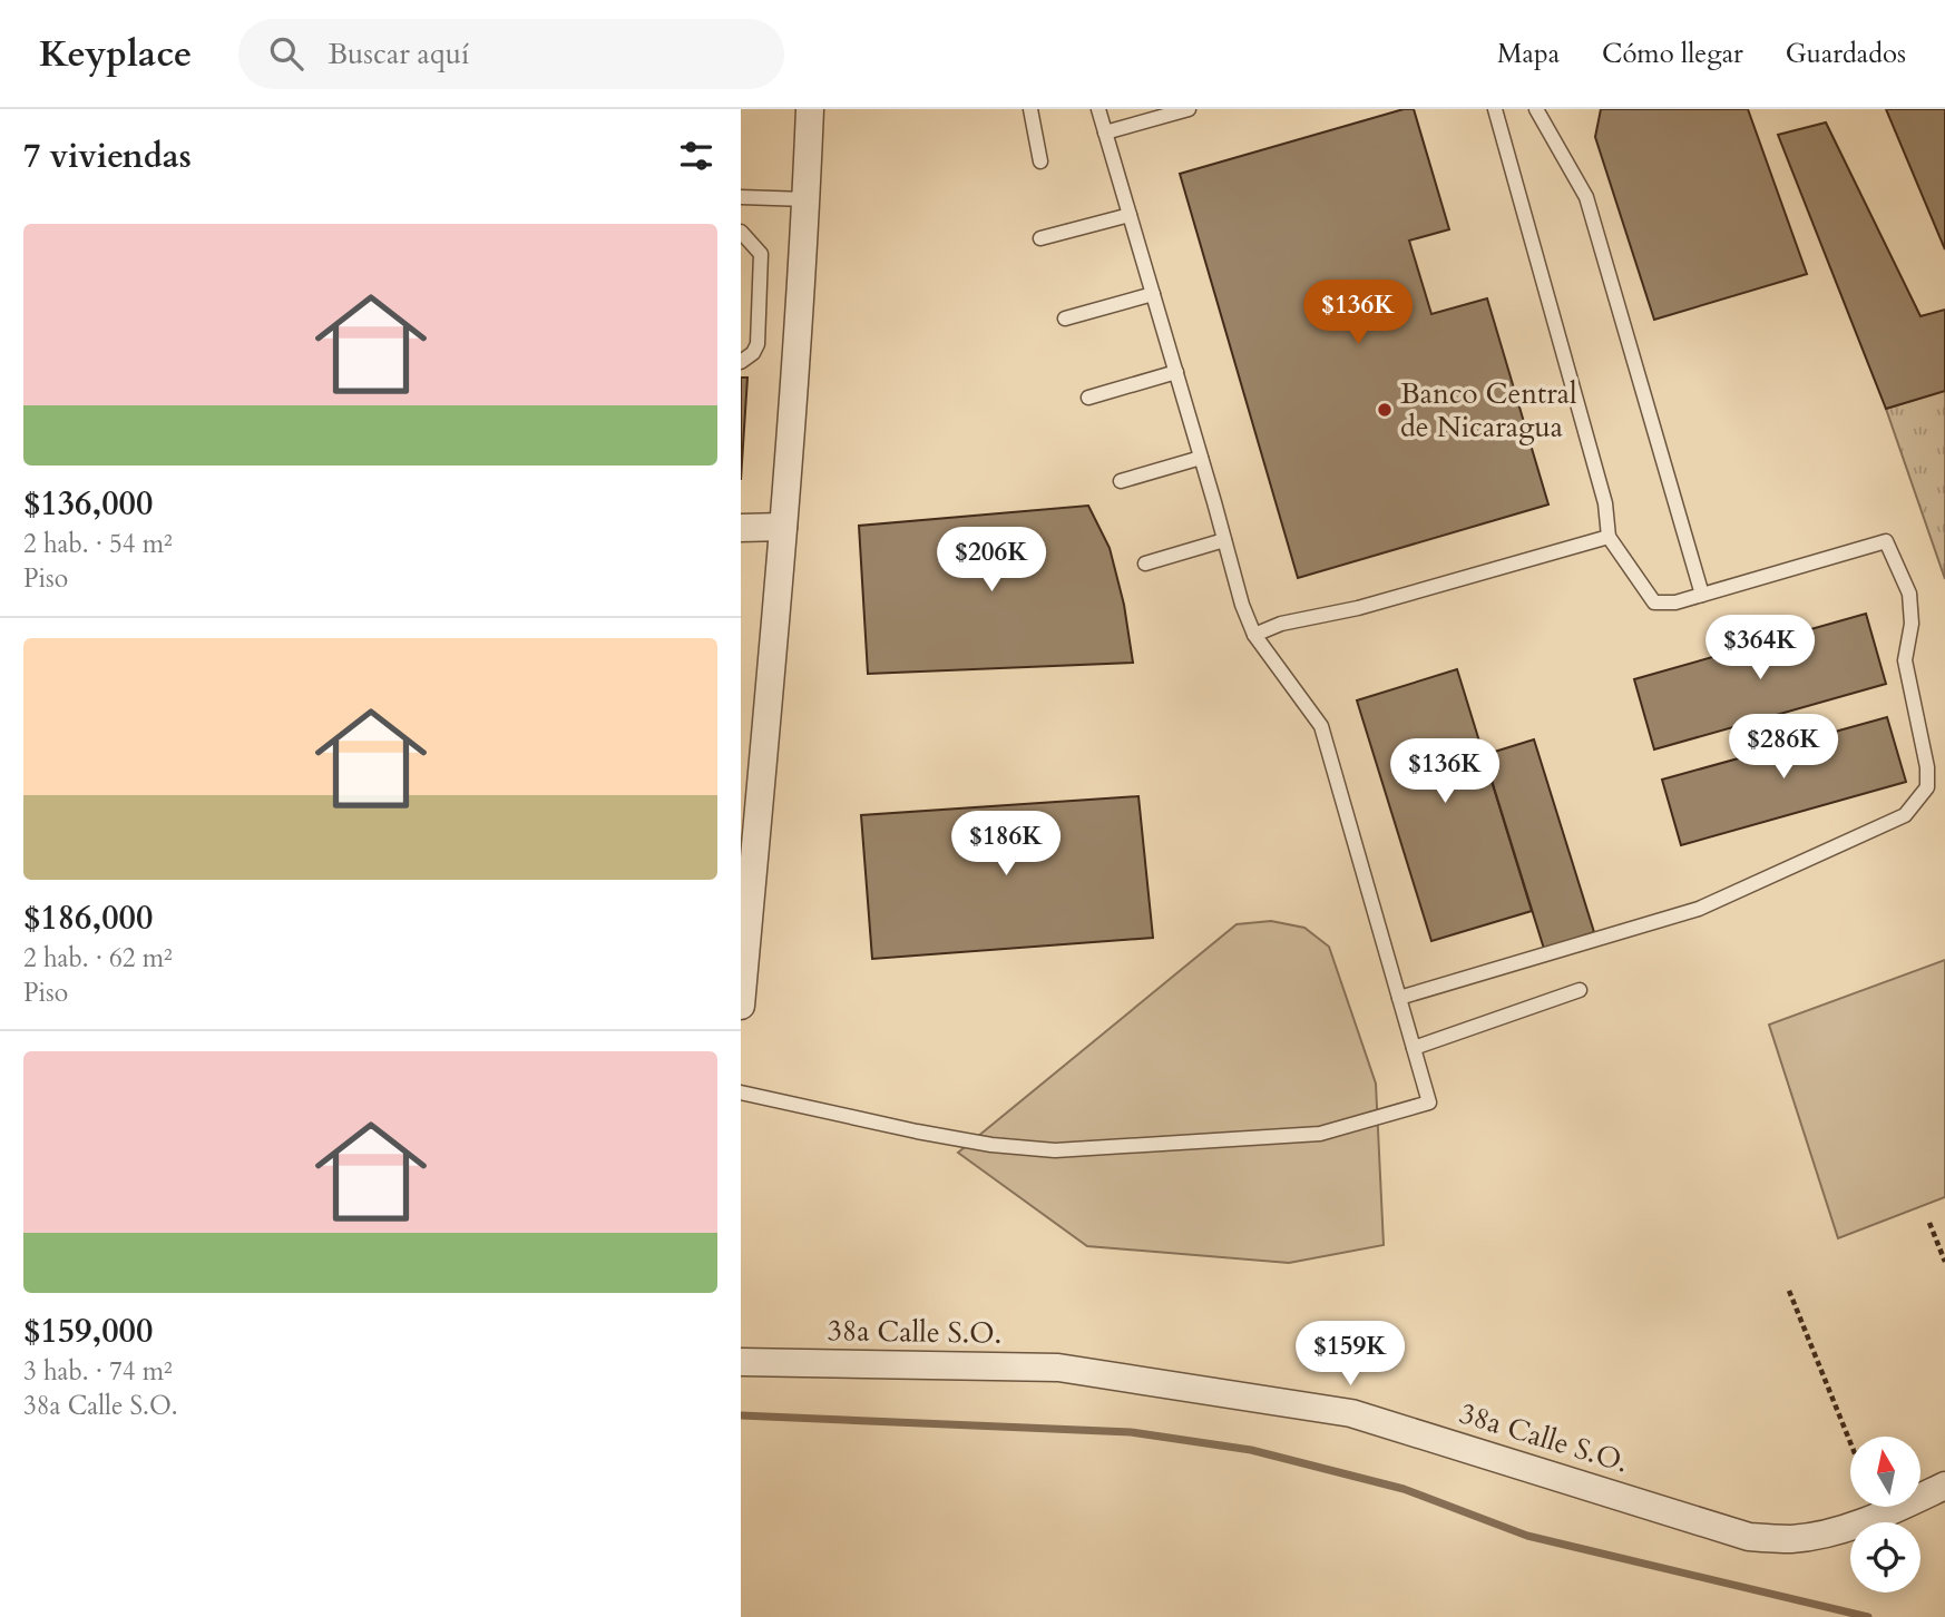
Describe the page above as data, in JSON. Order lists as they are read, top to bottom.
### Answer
{
  "streets": {
    "street": ["38a Calle S.O."]
  },
  "places": ["Banco Central de Nicaragua"],
  "north": "top",
  "page": {
    "header": "Keyplace",
    "search": "Buscar aquí",
    "nav": ["Mapa", "Cómo llegar", "Guardados"],
    "heading": "7 viviendas",
    "list": [
      {
        "name": "$136,000",
        "note": "2 hab. · 54 m² · Piso"
      },
      {
        "name": "$186,000",
        "note": "2 hab. · 62 m² · Piso"
      },
      {
        "name": "$159,000",
        "note": "3 hab. · 74 m² · 38a Calle S.O."
      }
    ],
    "price": [
      "$136K",
      "$206K",
      "$364K",
      "$286K",
      "$136K",
      "$186K",
      "$159K"
    ]
  }
}
